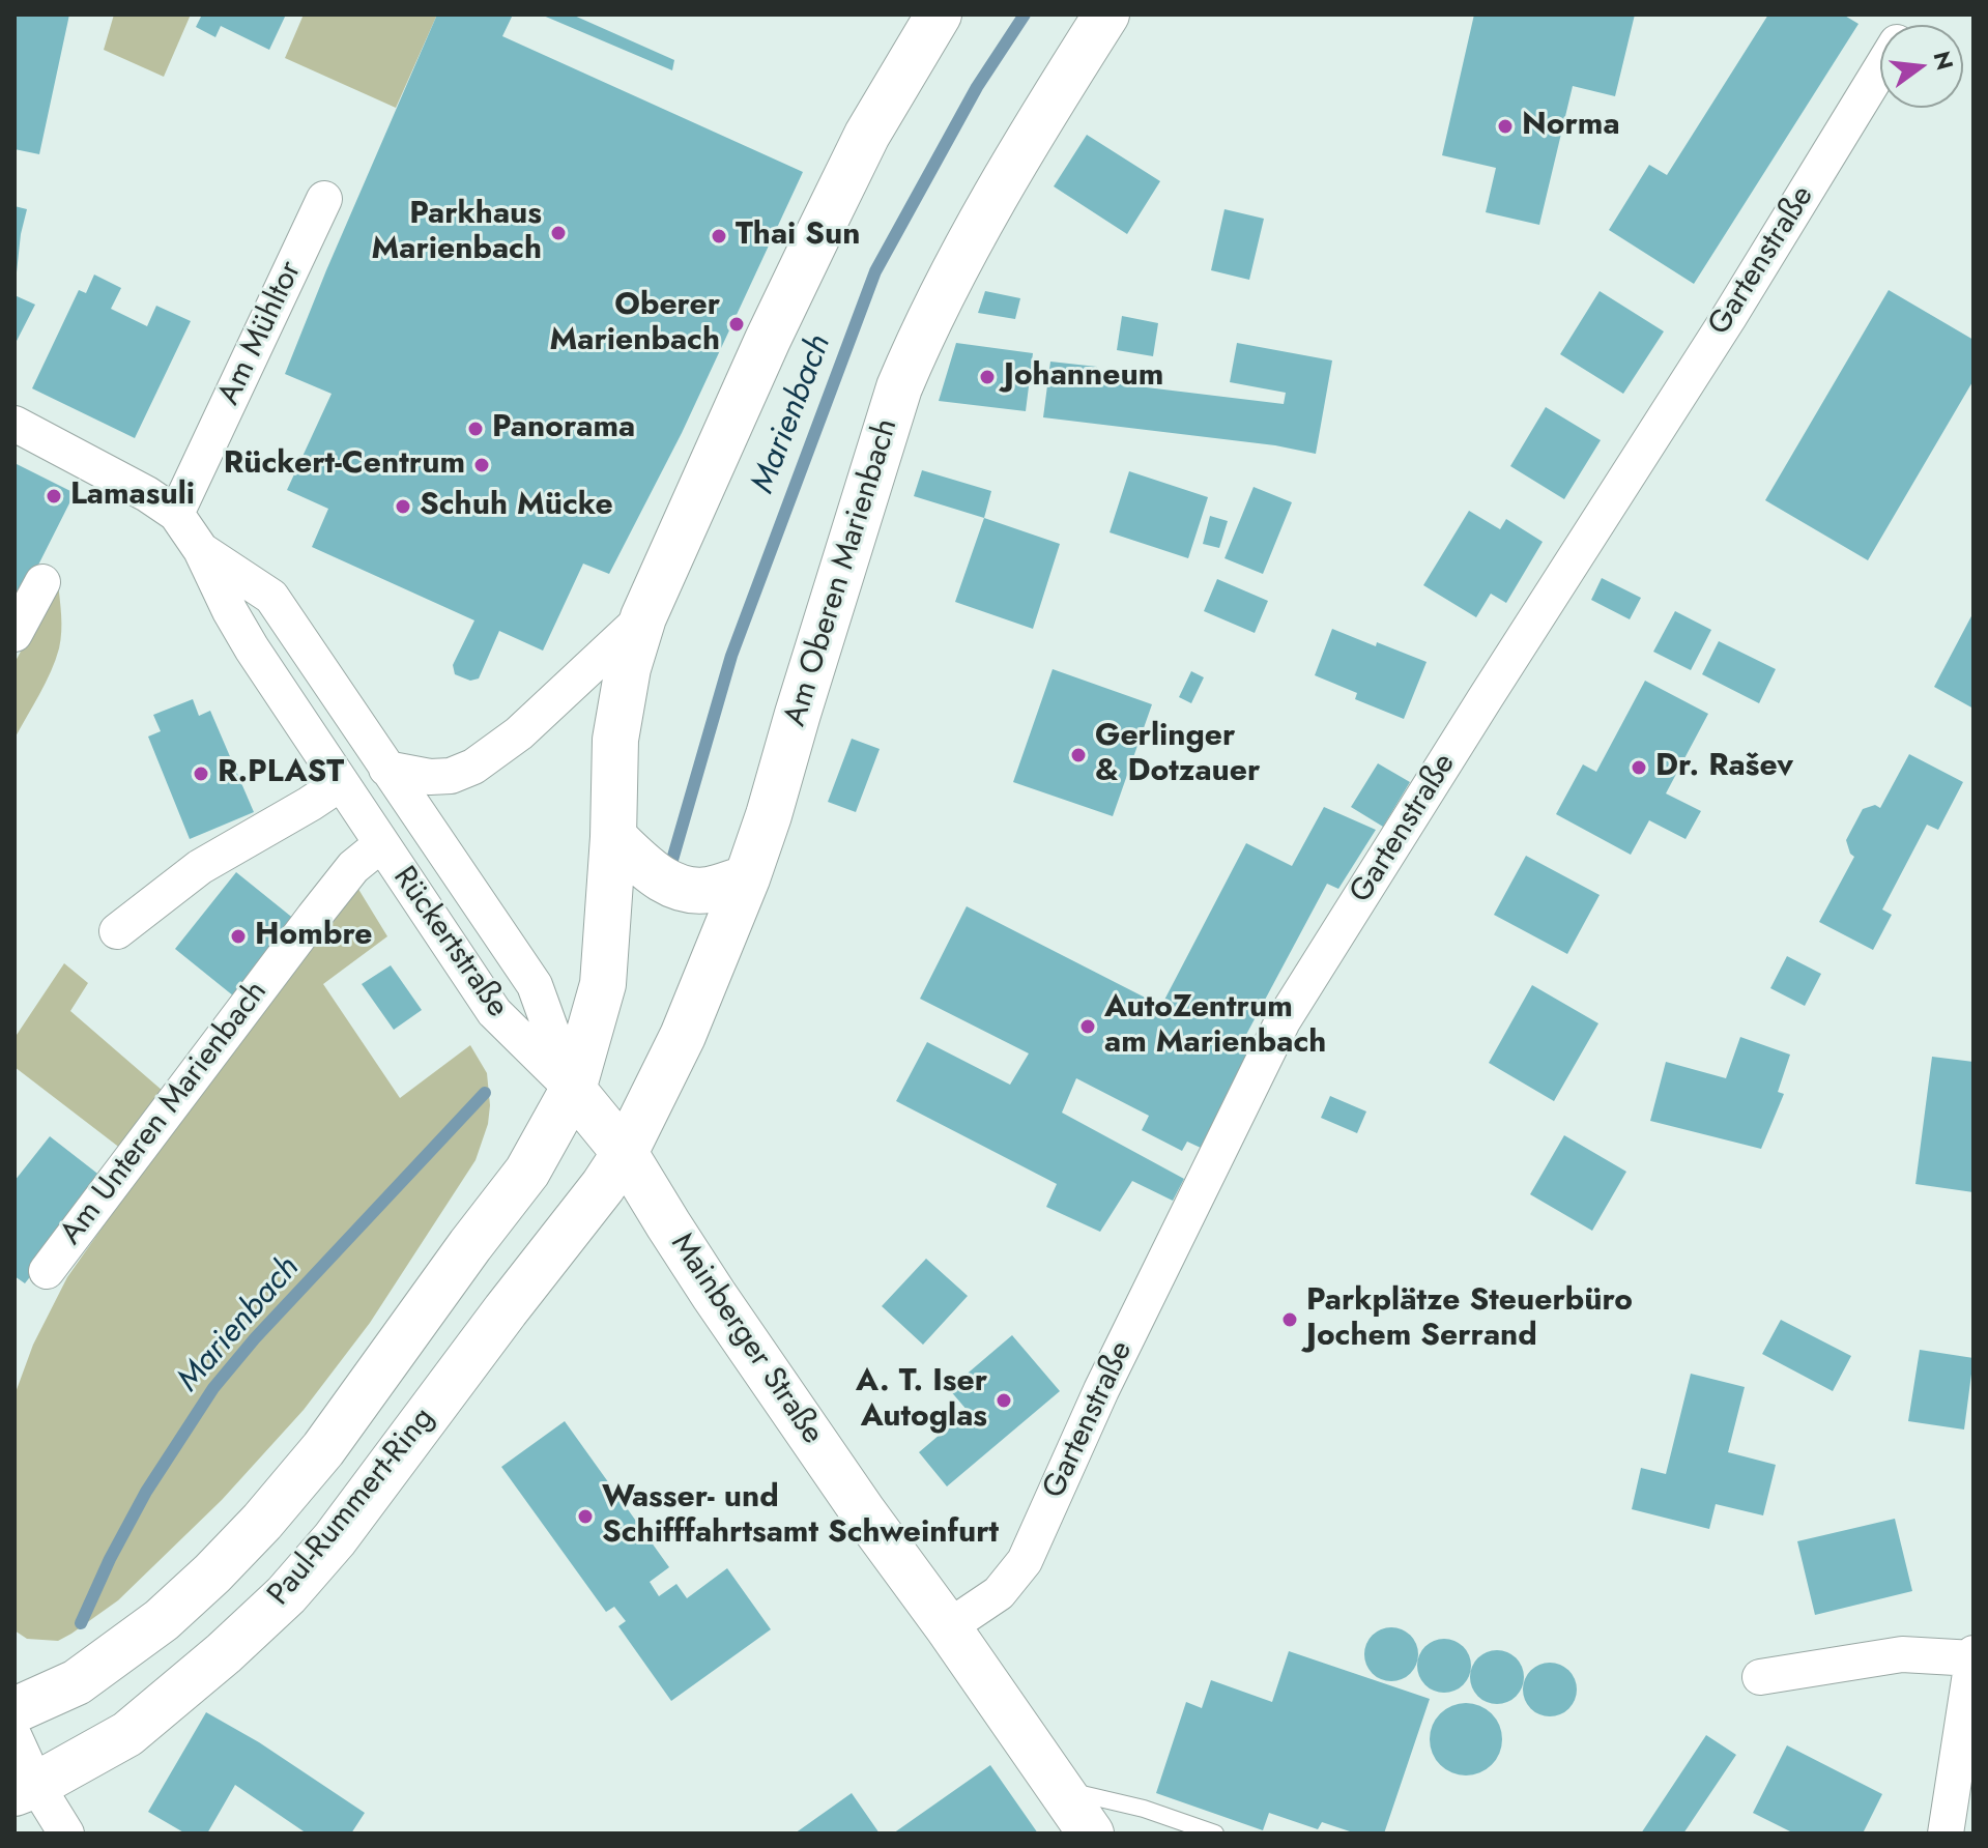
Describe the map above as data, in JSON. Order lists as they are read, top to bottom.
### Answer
{
  "streets": {
    "main road": ["Am Oberen Marienbach", "Mainberger Straße", "Paul-Rummert-Ring"],
    "street": [
      "Gartenstraße",
      "Am Mühltor",
      "Rückertstraße",
      "Am Unteren Marienbach"
    ]
  },
  "crossings": [
    ["Gartenstraße", "Mainberger Straße"],
    ["Am Mühltor", "Rückertstraße"],
    ["Am Oberen Marienbach", "Mainberger Straße"],
    ["Am Oberen Marienbach", "Paul-Rummert-Ring"],
    ["Rückertstraße", "Am Unteren Marienbach"],
    ["Rückertstraße", "Mainberger Straße"],
    ["Rückertstraße", "Paul-Rummert-Ring"],
    ["Mainberger Straße", "Paul-Rummert-Ring"]
  ],
  "water": ["Marienbach"],
  "places": [
    "Norma",
    "Parkhaus Marienbach",
    "Thai Sun",
    "Oberer Marienbach",
    "Johanneum",
    "Panorama",
    "Rückert-Centrum",
    "Lamasuli",
    "Schuh Mücke",
    "Gerlinger & Dotzauer",
    "Dr. Rašev",
    "R.PLAST",
    "Hombre",
    "AutoZentrum am Marienbach",
    "Parkplätze Steuerbüro Jochem Serrand",
    "A. T. Iser Autoglas",
    "Wasser- und Schifffahrtsamt Schweinfurt"
  ],
  "north": "right"
}
